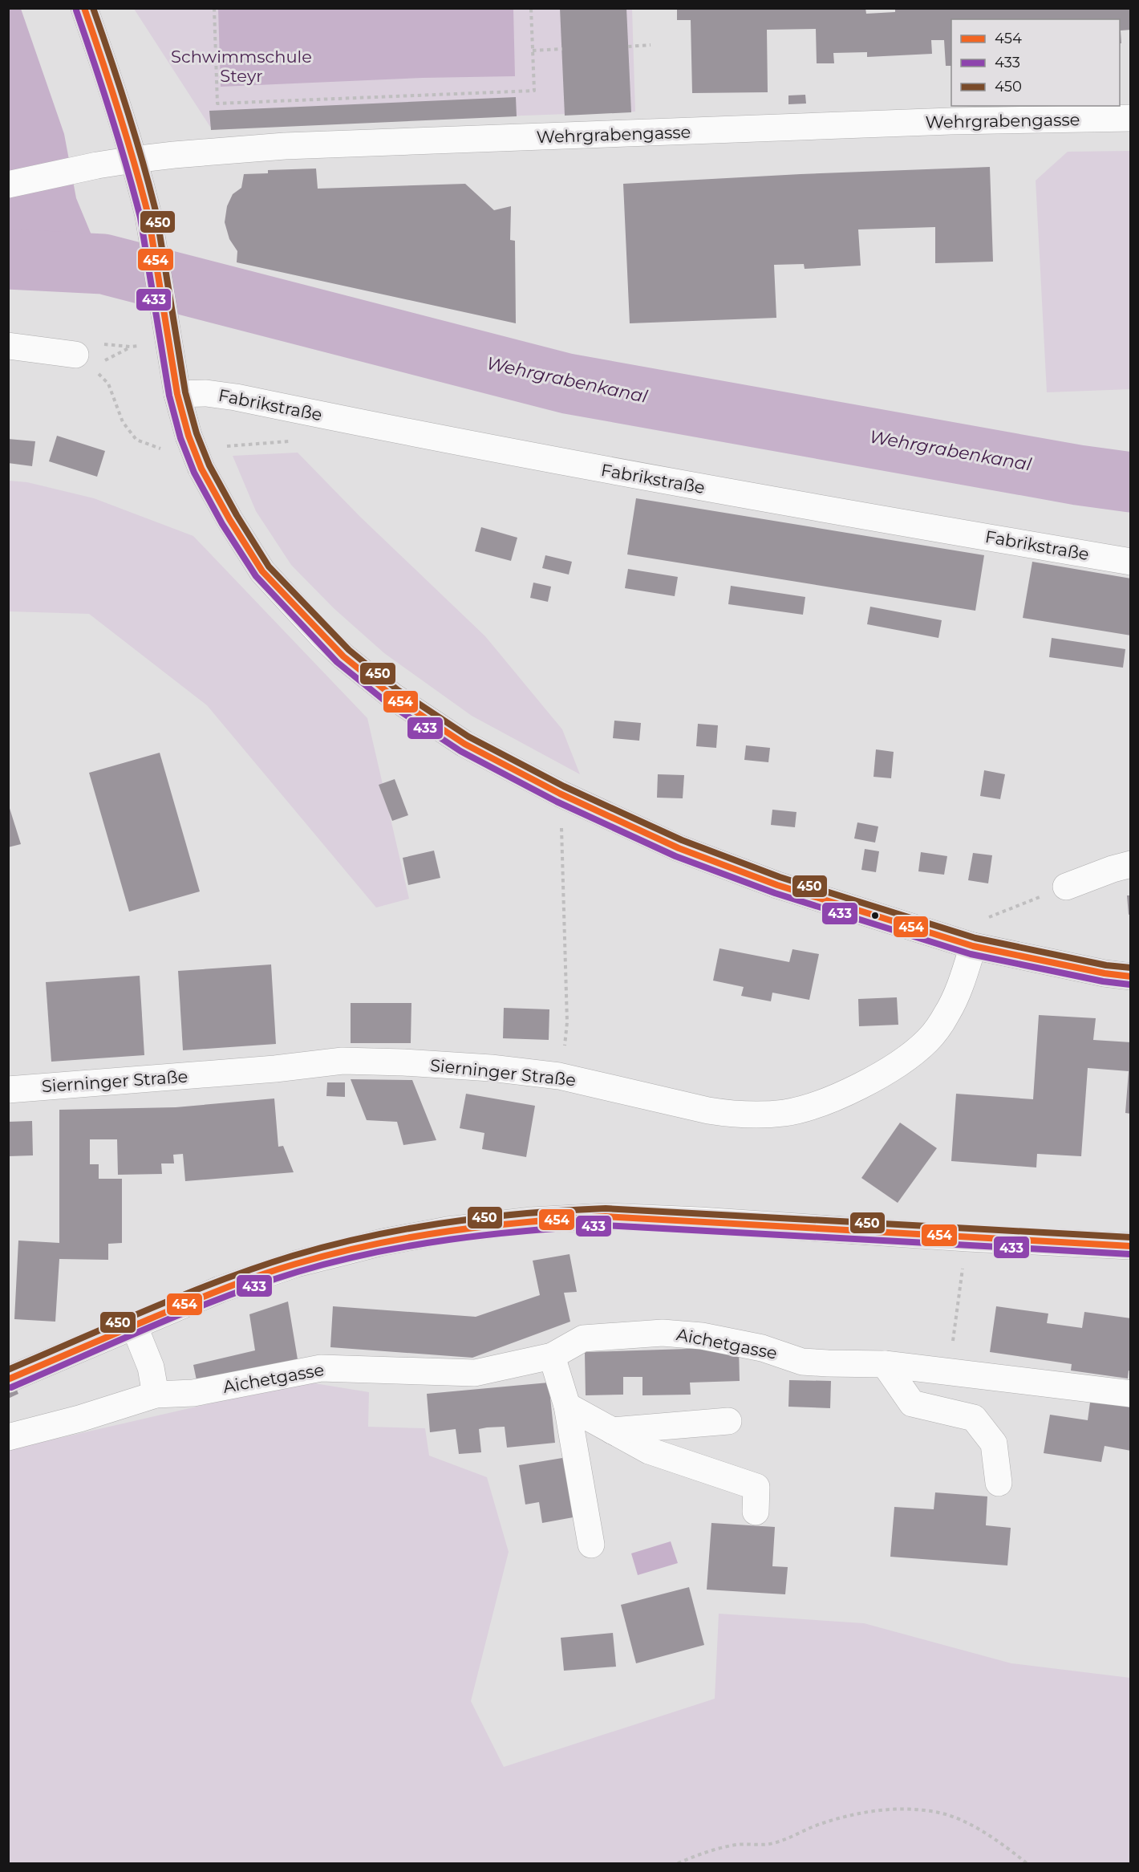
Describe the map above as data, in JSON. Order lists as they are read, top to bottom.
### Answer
{
  "streets": {
    "street": [
      "Wehrgrabengasse",
      "Fabrikstraße",
      "Sierninger Straße",
      "Aichetgasse"
    ]
  },
  "water": ["Wehrgrabenkanal"],
  "parks": ["Schwimmschule Steyr"],
  "lines": ["transit line 454", "transit line 450", "transit line 433"],
  "legend": ["454", "433", "450"]
}
